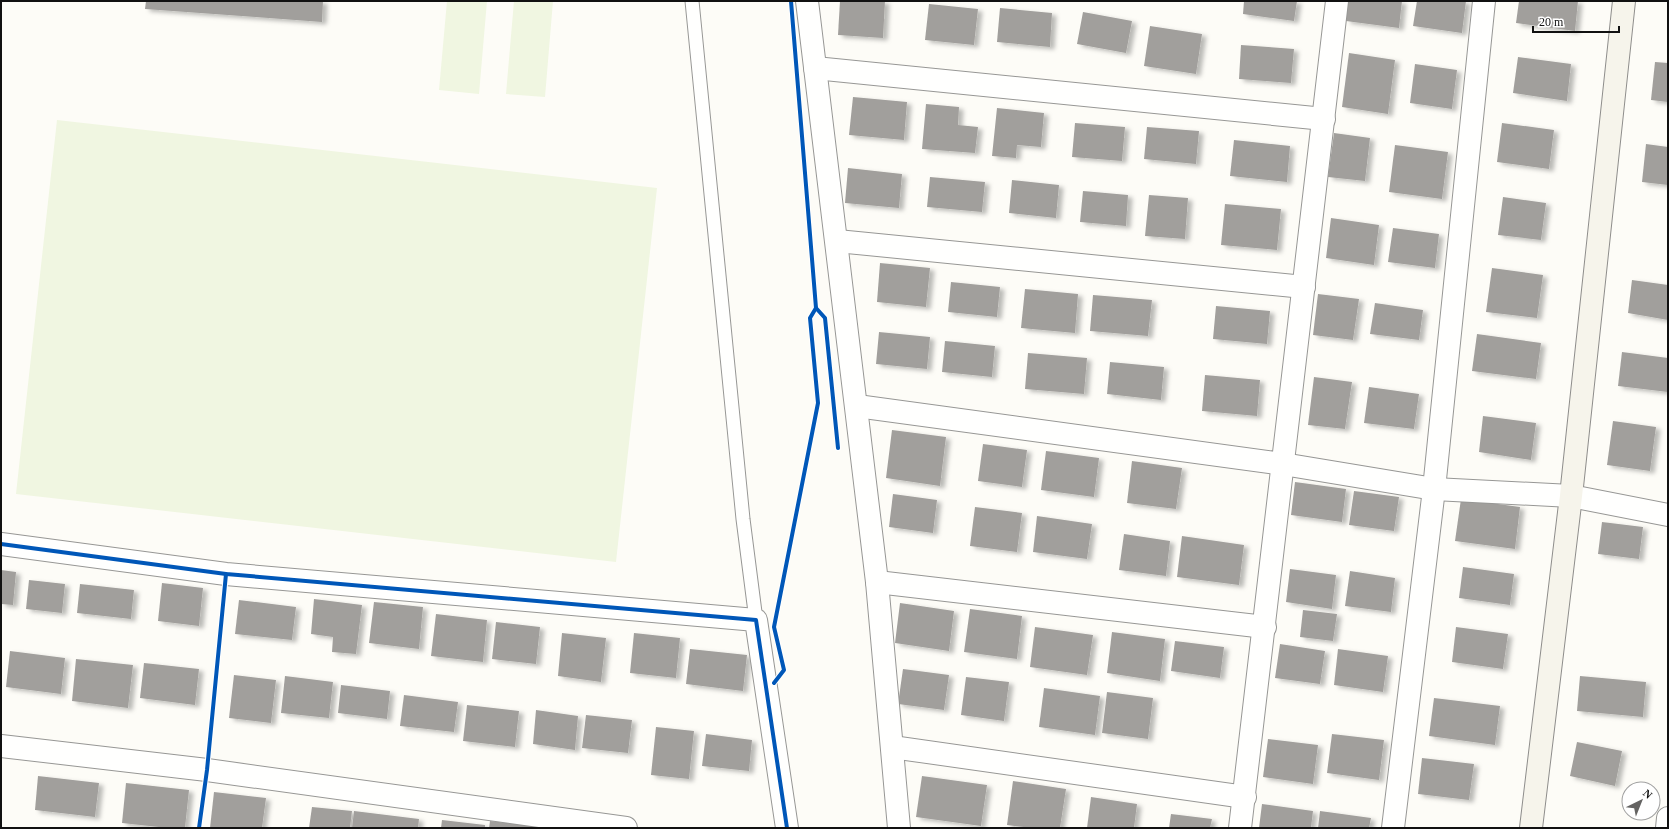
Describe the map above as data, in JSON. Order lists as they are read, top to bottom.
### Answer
{
  "scale_bar": "20 m",
  "north": "top right"
}
